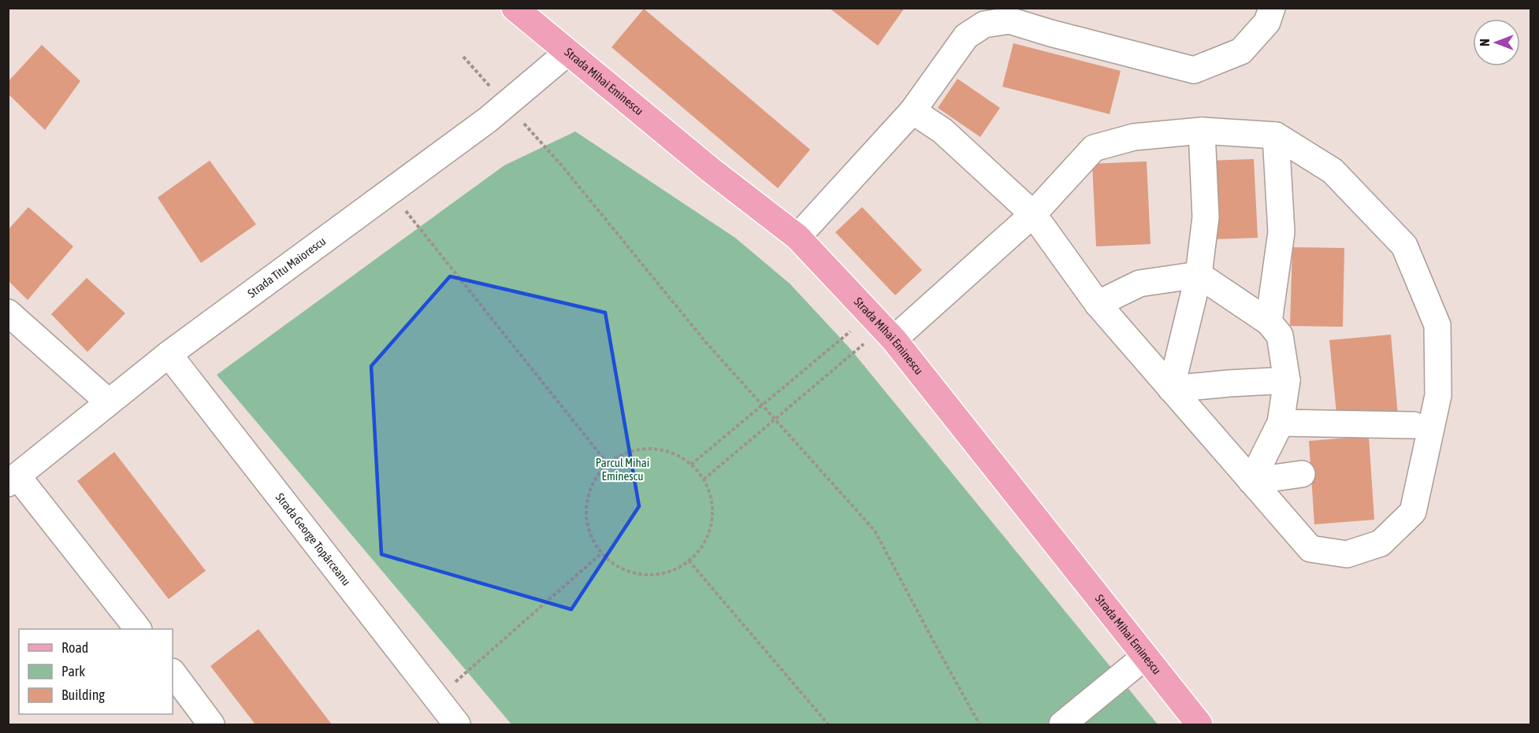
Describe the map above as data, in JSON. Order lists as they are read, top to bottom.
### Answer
{
  "streets": {
    "main road": ["Strada Mihai Eminescu"],
    "street": ["Strada Titu Maiorescu", "Strada George Topârceanu"]
  },
  "crossings": [
    ["Strada Mihai Eminescu", "Strada Titu Maiorescu"],
    ["Strada Titu Maiorescu", "Strada George Topârceanu"]
  ],
  "parks": ["Parcul Mihai Eminescu"],
  "legend": ["Road", "Park", "Building"],
  "north": "left"
}
